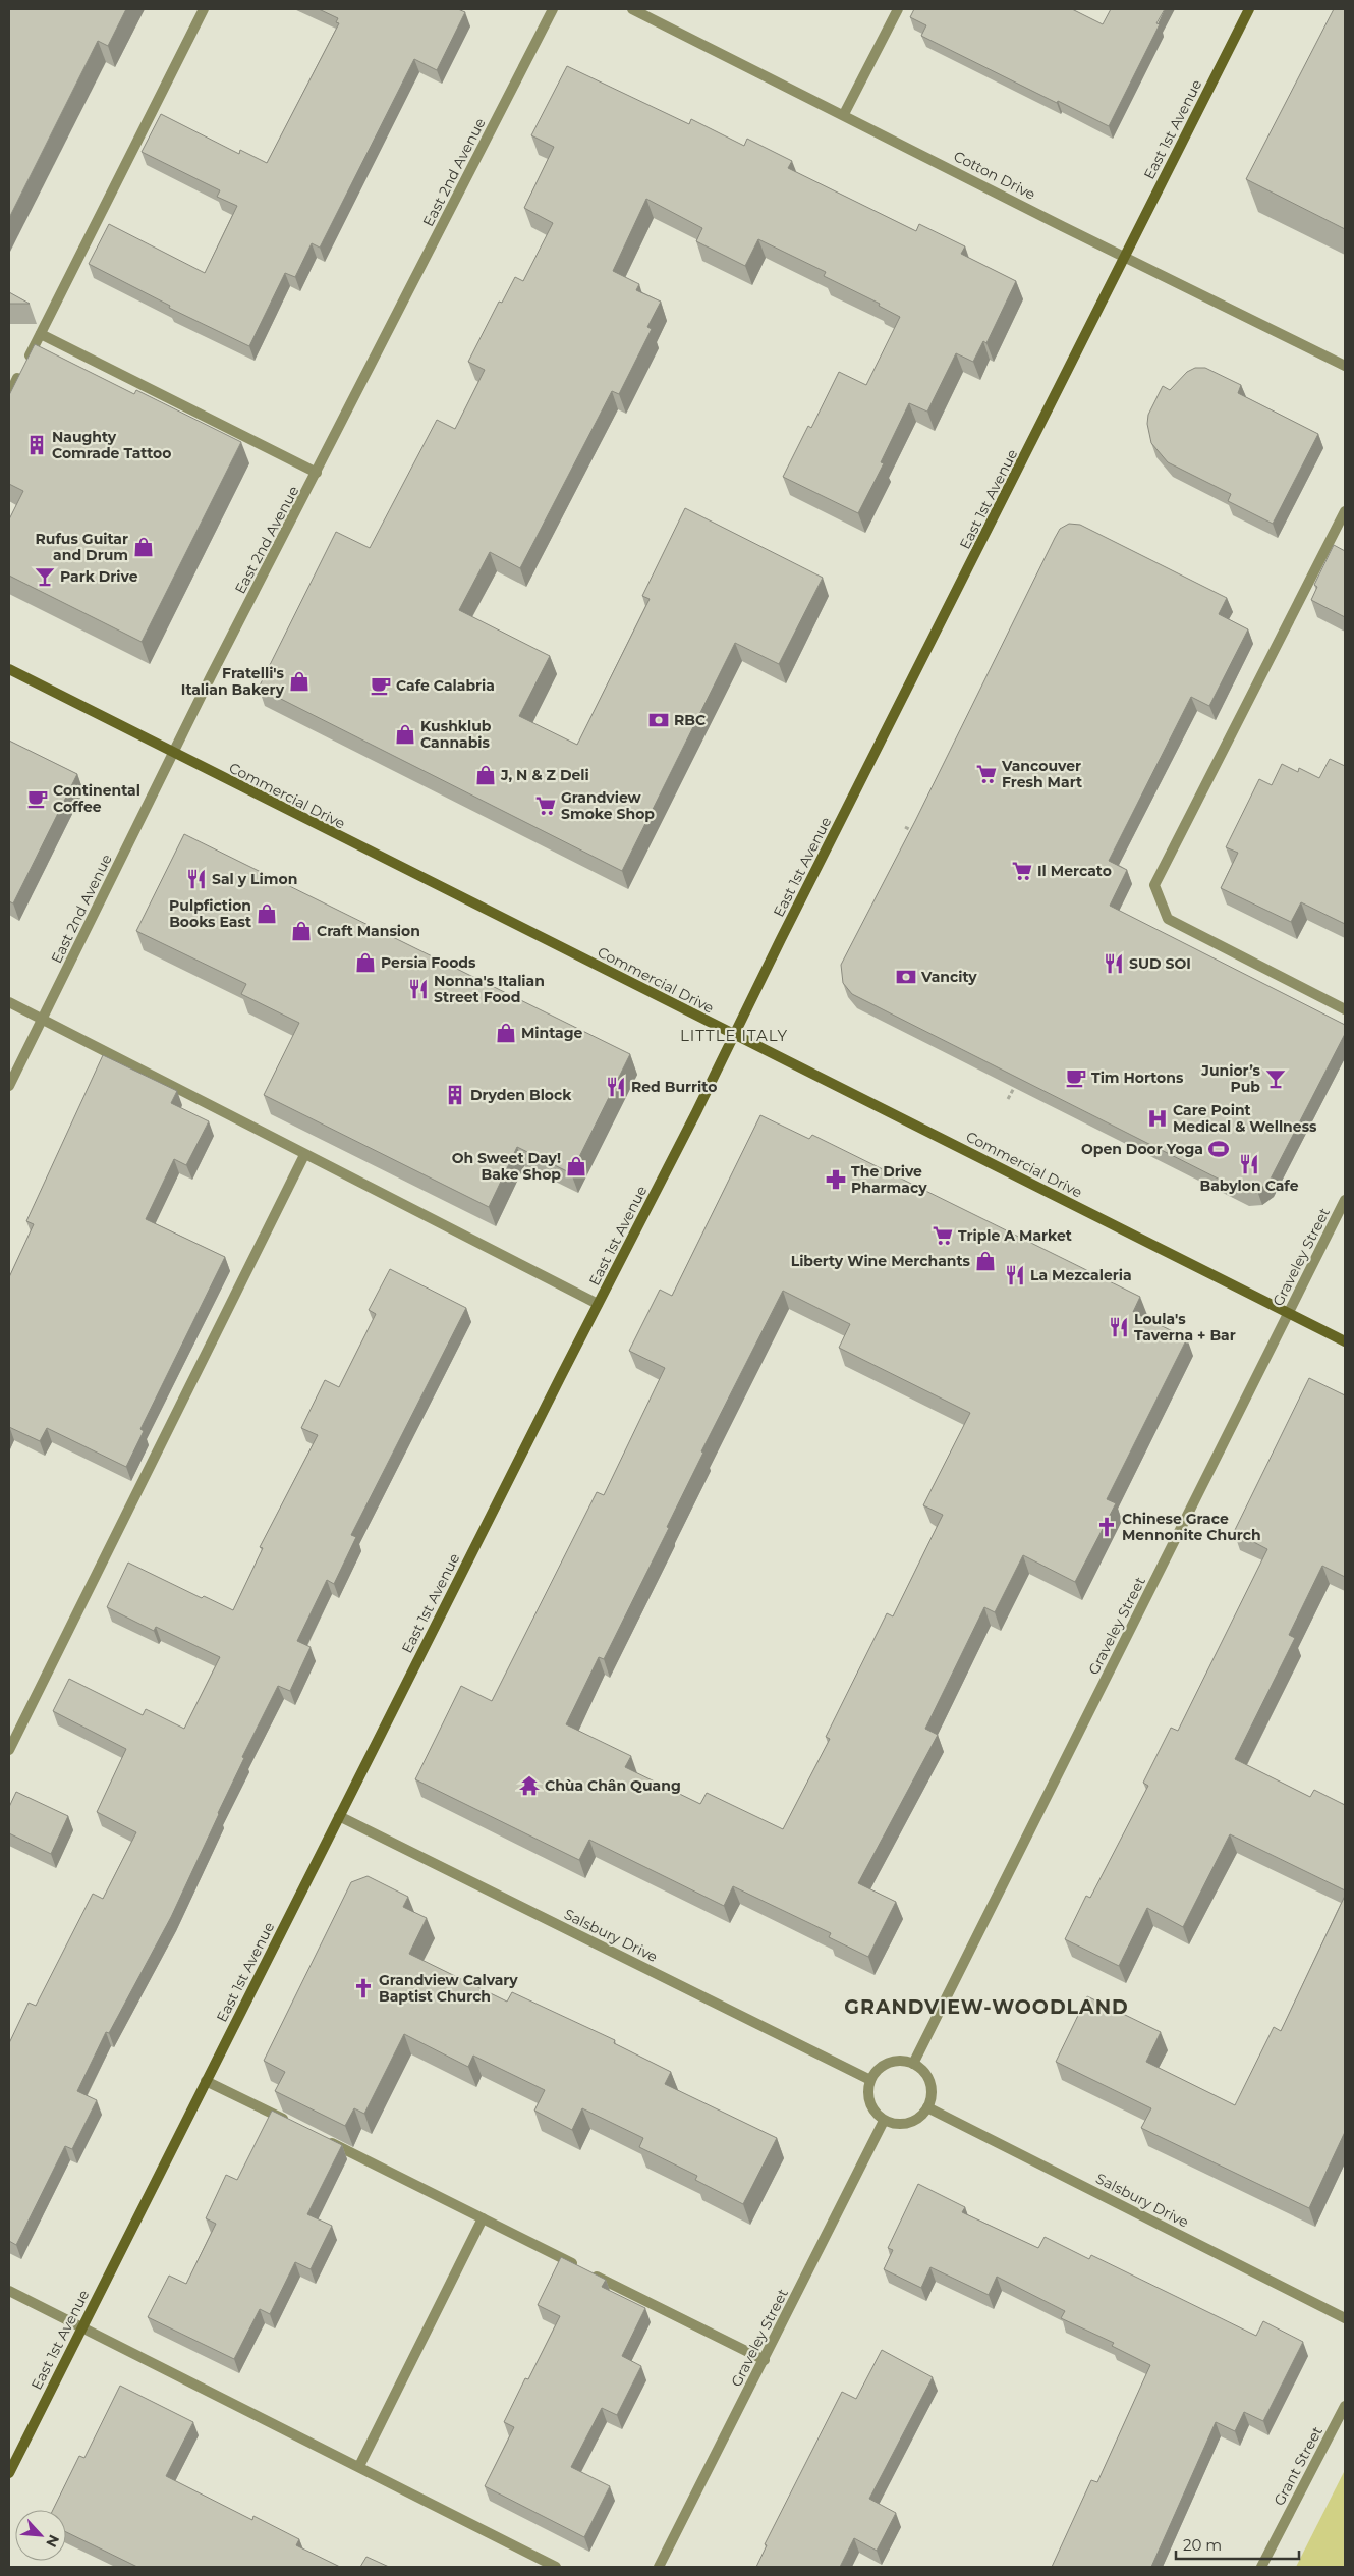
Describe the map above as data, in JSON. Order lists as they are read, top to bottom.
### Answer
{
  "streets": {
    "main road": ["East 1st Avenue", "Commercial Drive"],
    "street": [
      "East 2nd Avenue",
      "Cotton Drive",
      "Graveley Street",
      "Salsbury Drive",
      "Grant Street"
    ]
  },
  "crossings": [
    ["East 1st Avenue", "Cotton Drive"],
    ["East 1st Avenue", "Commercial Drive"],
    ["East 1st Avenue", "Salsbury Drive"],
    ["East 2nd Avenue", "Commercial Drive"],
    ["Commercial Drive", "Graveley Street"],
    ["Graveley Street", "Salsbury Drive"]
  ],
  "districts": ["LITTLE ITALY", "GRANDVIEW-WOODLAND"],
  "places": {
    "building": ["Naughty Comrade Tattoo", "Dryden Block"],
    "shop": [
      "Rufus Guitar and Drum",
      "Fratelli's Italian Bakery",
      "Kushklub Cannabis",
      "J, N & Z Deli",
      "Pulpfiction Books East",
      "Craft Mansion",
      "Persia Foods",
      "Mintage",
      "Oh Sweet Day! Bake Shop",
      "Liberty Wine Merchants"
    ],
    "bar": ["Park Drive", "Junior’s Pub"],
    "cafe": ["Cafe Calabria", "Continental Coffee", "Tim Hortons"],
    "bank": ["RBC", "Vancity"],
    "supermarket": [
      "Vancouver Fresh Mart",
      "Grandview Smoke Shop",
      "Il Mercato",
      "Triple A Market"
    ],
    "restaurant": [
      "Sal y Limon",
      "SUD SOI",
      "Nonna's Italian Street Food",
      "Red Burrito",
      "Babylon Cafe",
      "La Mezcaleria",
      "Loula's Taverna + Bar"
    ],
    "hospital": ["Care Point Medical & Wellness"],
    "sports": ["Open Door Yoga"],
    "pharmacy": ["The Drive Pharmacy"],
    "church": ["Chinese Grace Mennonite Church", "Grandview Calvary Baptist Church"],
    "temple": ["Chùa Chân Quang"]
  },
  "scale_bar": "20 m",
  "north": "bottom right"
}
